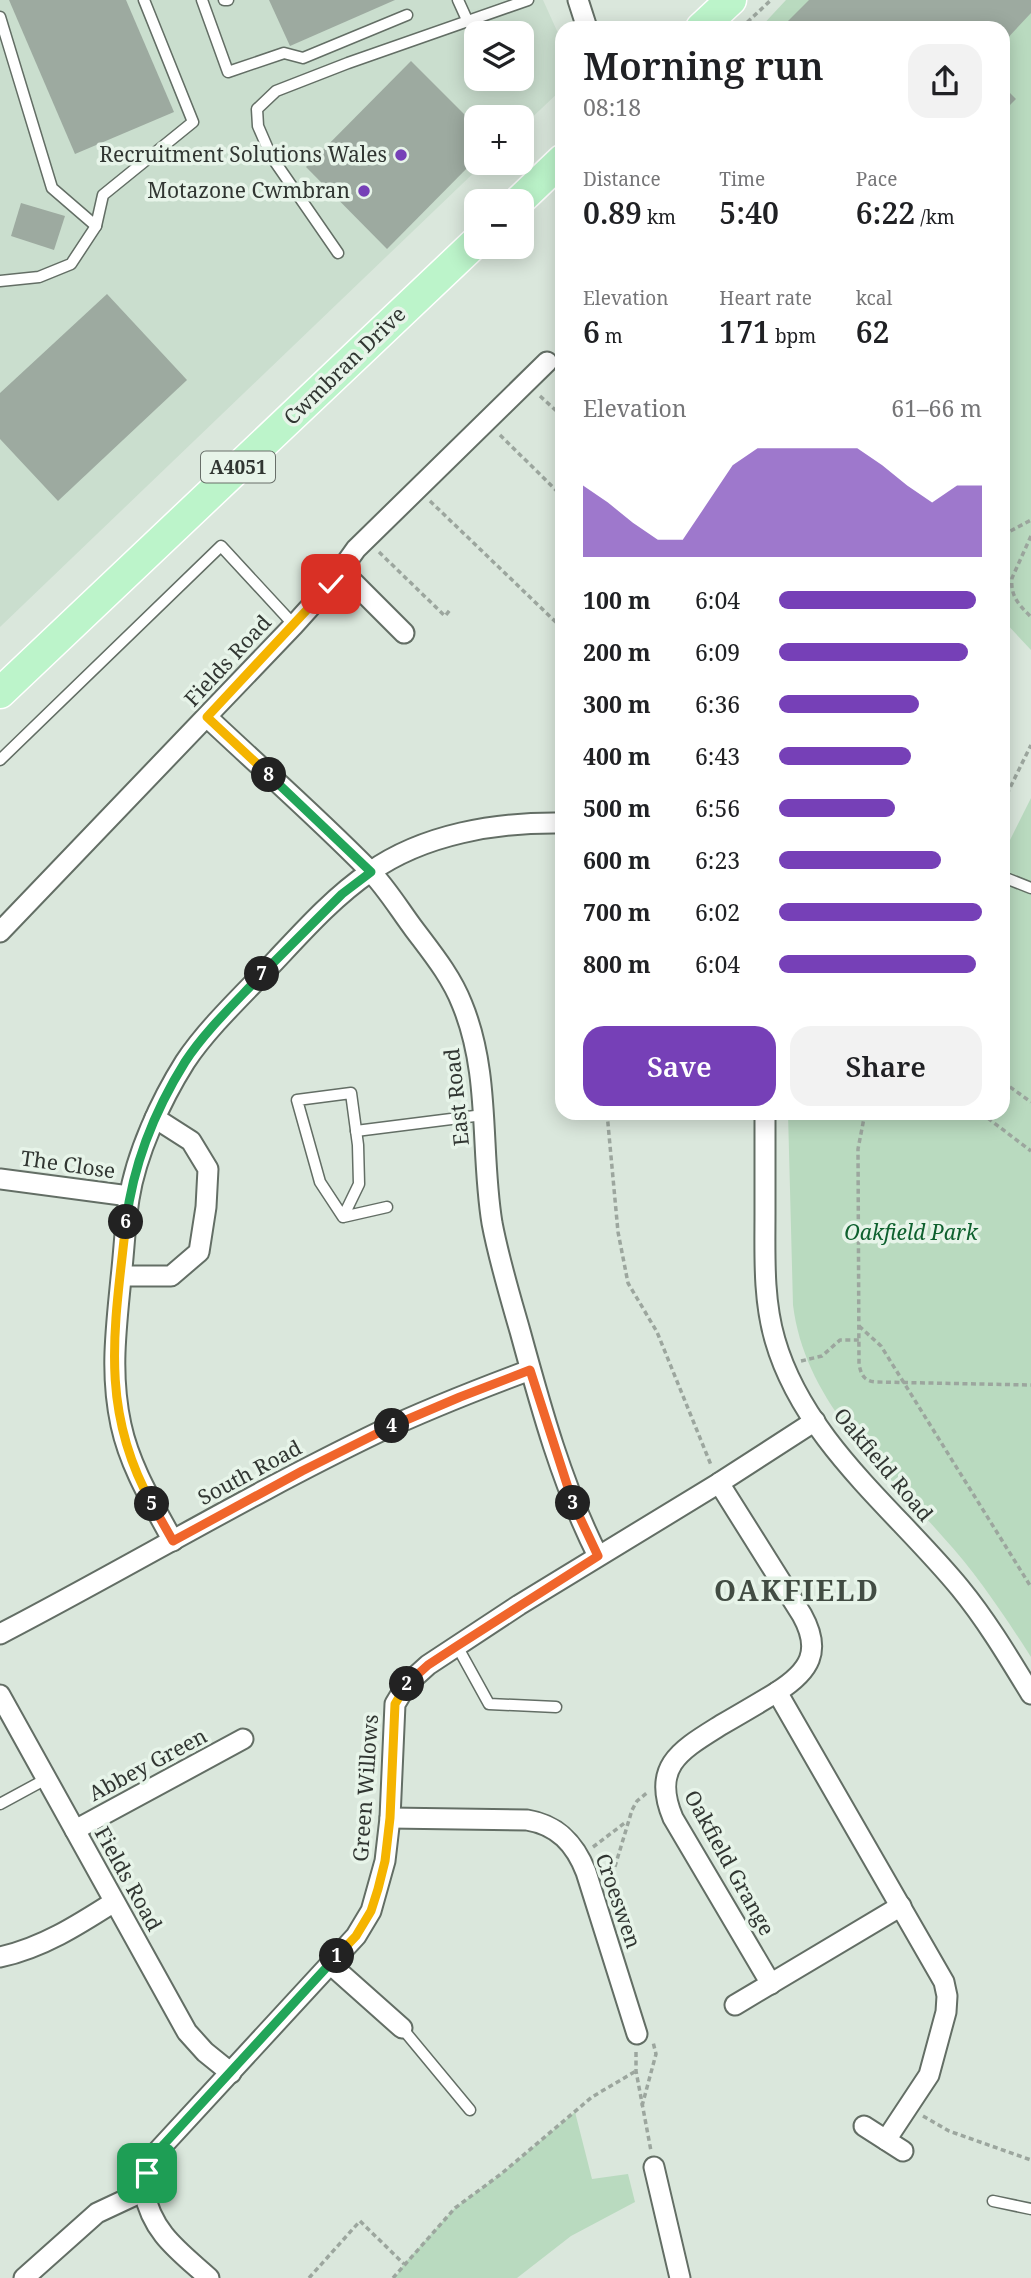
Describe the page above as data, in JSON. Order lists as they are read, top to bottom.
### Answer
{
  "streets": {
    "main road": ["Cwmbran Drive", "A4051"],
    "street": [
      "Fields Road",
      "East Road",
      "The Close",
      "Oakfield Road",
      "South Road",
      "Abbey Green",
      "Green Willows",
      "Oakfield Grange",
      "Croeswen"
    ]
  },
  "crossings": [
    ["Fields Road", "East Road"],
    ["Fields Road", "Abbey Green"],
    ["Fields Road", "Green Willows"],
    ["East Road", "South Road"],
    ["East Road", "Green Willows"],
    ["Oakfield Road", "Green Willows"],
    ["Green Willows", "Oakfield Grange"],
    ["Green Willows", "Croeswen"]
  ],
  "districts": ["OAKFIELD"],
  "parks": ["Oakfield Park"],
  "places": ["Recruitment Solutions Wales", "Motazone Cwmbran"],
  "page": {
    "map_buttons": ["+", "−"],
    "heading": ["Morning run", "08:18"],
    "stats": [
      ["Distance", "0.89 km"],
      ["Time", "5:40"],
      ["Pace", "6:22 /km"],
      ["Elevation", "6 m"],
      ["Heart rate", "171 bpm"],
      ["kcal", "62"]
    ],
    "chart": ["Elevation", "61–66 m"],
    "list": [
      {
        "name": "100 m",
        "note": "6:04"
      },
      {
        "name": "200 m",
        "note": "6:09"
      },
      {
        "name": "300 m",
        "note": "6:36"
      },
      {
        "name": "400 m",
        "note": "6:43"
      },
      {
        "name": "500 m",
        "note": "6:56"
      },
      {
        "name": "600 m",
        "note": "6:23"
      },
      {
        "name": "700 m",
        "note": "6:02"
      },
      {
        "name": "800 m",
        "note": "6:04"
      }
    ],
    "pins": [
      "8",
      "7",
      "6",
      "4",
      "3",
      "5",
      "2",
      "1"
    ],
    "buttons": ["Save", "Share"]
  }
}
